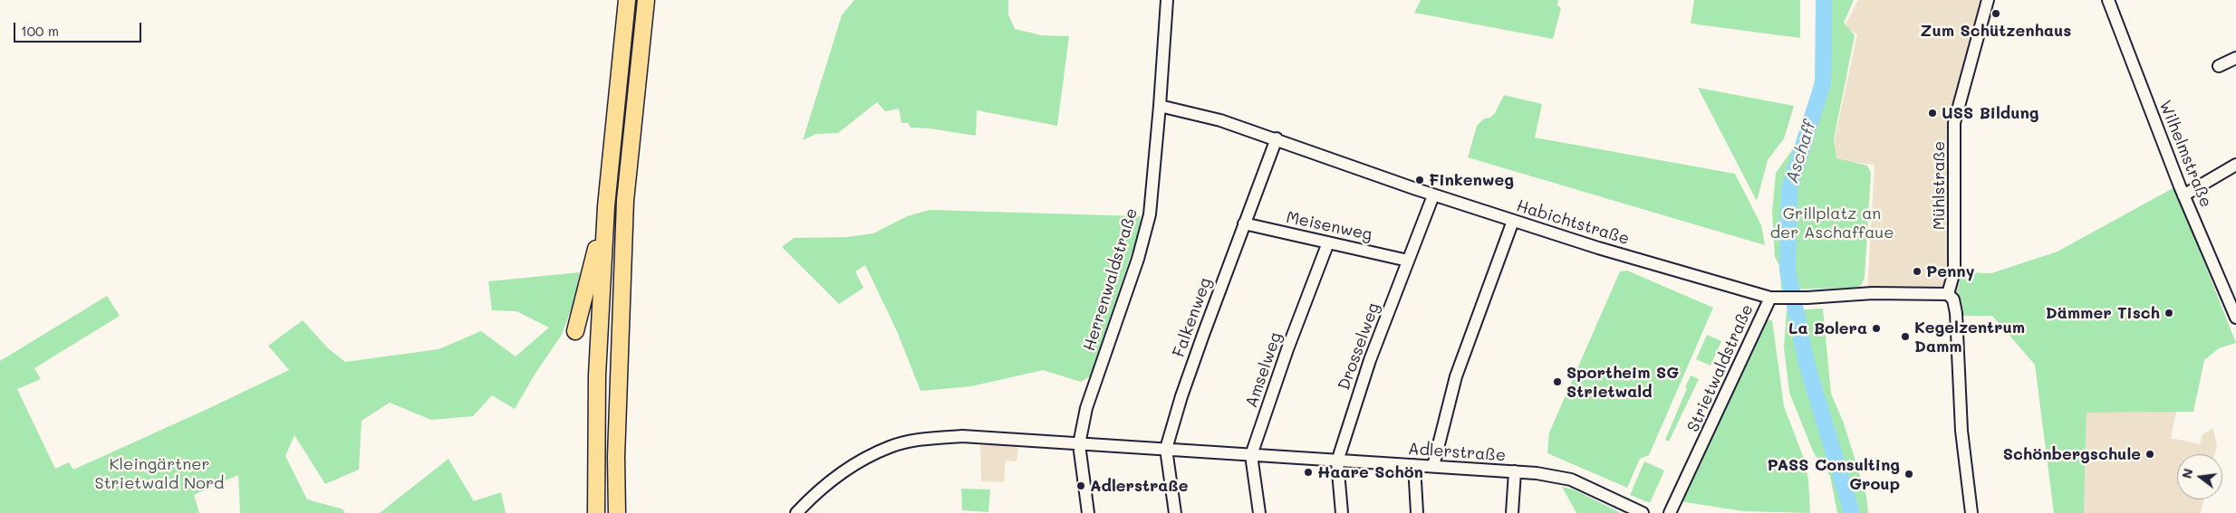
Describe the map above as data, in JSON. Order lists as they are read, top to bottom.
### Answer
{
  "streets": {
    "street": [
      "Wilhelmstraße",
      "Mühlstraße",
      "Habichtstraße",
      "Meisenweg",
      "Herrenwaldstraße",
      "Falkenweg",
      "Drosselweg",
      "Strietwaldstraße",
      "Amselweg",
      "Adlerstraße"
    ]
  },
  "crossings": [
    ["Mühlstraße", "Strietwaldstraße"],
    ["Habichtstraße", "Herrenwaldstraße"],
    ["Habichtstraße", "Falkenweg"],
    ["Habichtstraße", "Drosselweg"],
    ["Habichtstraße", "Strietwaldstraße"],
    ["Meisenweg", "Falkenweg"],
    ["Meisenweg", "Drosselweg"],
    ["Meisenweg", "Amselweg"],
    ["Herrenwaldstraße", "Adlerstraße"],
    ["Falkenweg", "Adlerstraße"],
    ["Drosselweg", "Adlerstraße"],
    ["Amselweg", "Adlerstraße"]
  ],
  "water": ["Aschaff"],
  "parks": ["Grillplatz an der Aschaffaue", "Kleingärtner Strietwald Nord"],
  "places": [
    "Zum Schützenhaus",
    "USS Bildung",
    "Finkenweg",
    "Penny",
    "Dämmer Tisch",
    "La Bolera",
    "Kegelzentrum Damm",
    "Sportheim SG Strietwald",
    "Schönbergschule",
    "Haare Schön",
    "PASS Consulting Group",
    "Adlerstraße"
  ],
  "scale_bar": "100 m",
  "north": "left"
}
